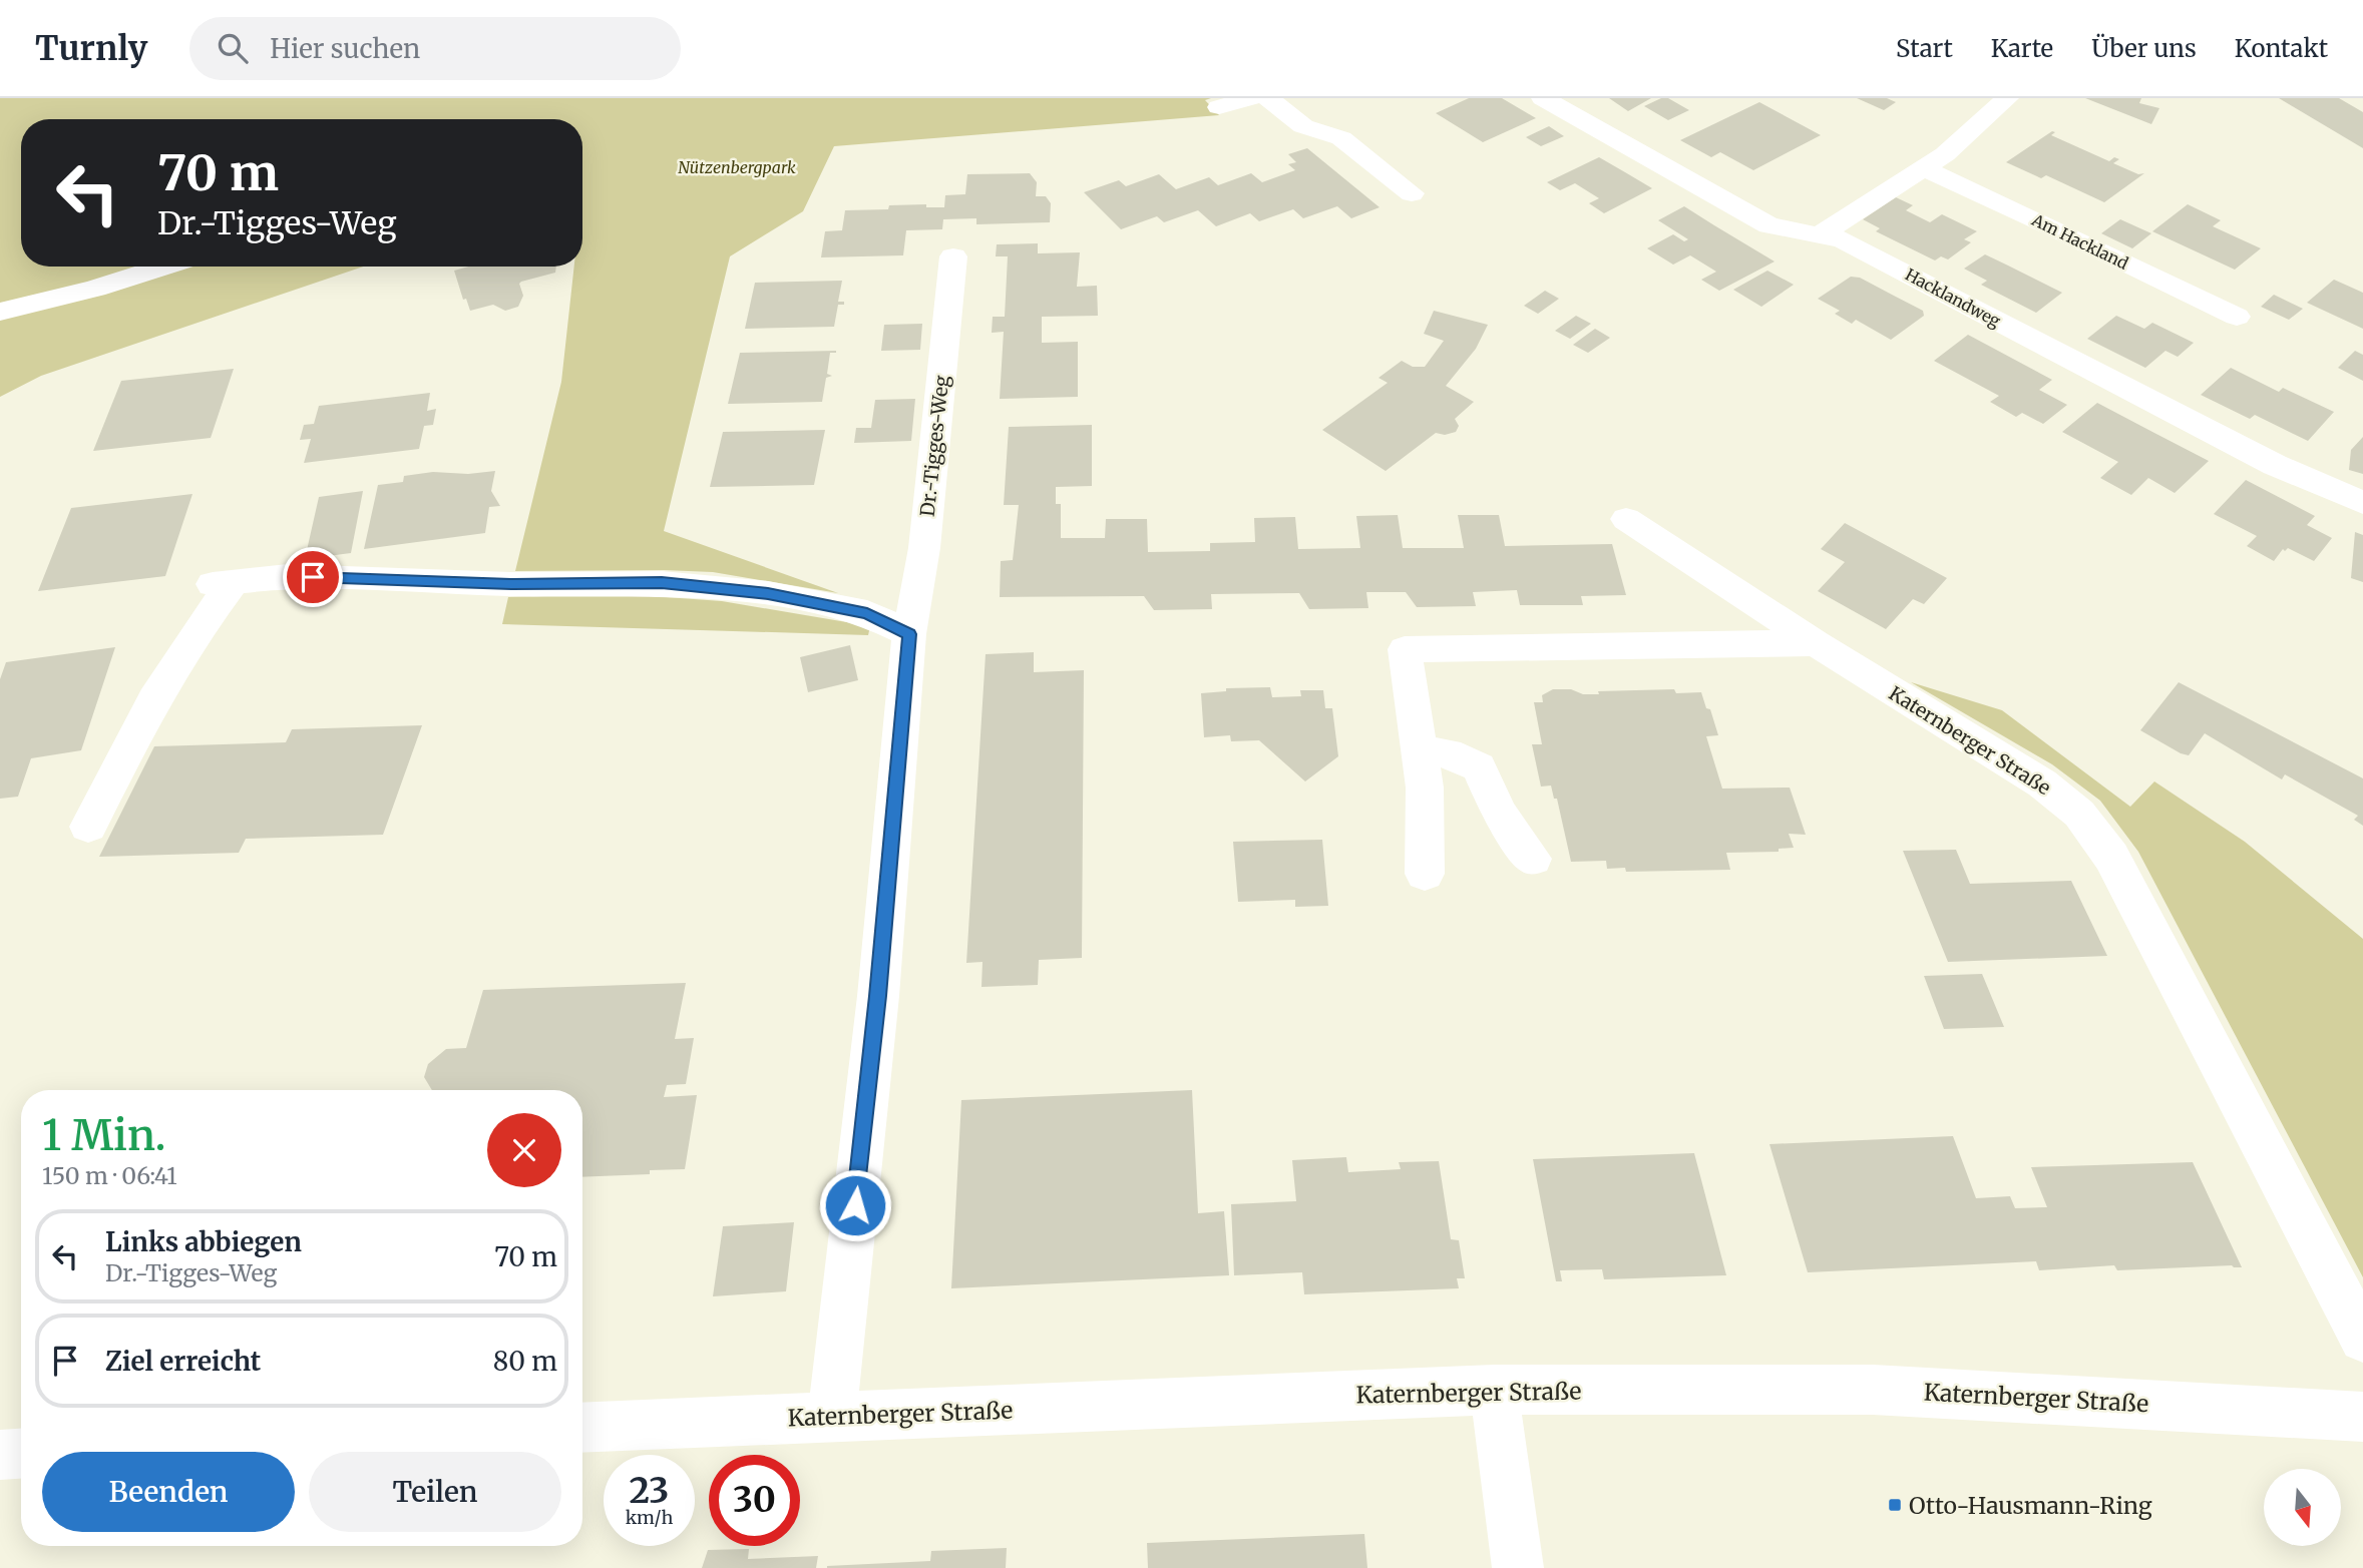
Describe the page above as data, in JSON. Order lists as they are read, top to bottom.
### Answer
{
  "streets": {
    "street": [
      "Am Hackland",
      "Hacklandweg",
      "Dr.-Tigges-Weg",
      "Katernberger Straße"
    ]
  },
  "crossings": [
    ["Dr.-Tigges-Weg", "Katernberger Straße"]
  ],
  "parks": ["Nützenbergpark"],
  "places": {
    "transit": ["Otto-Hausmann-Ring"]
  },
  "north": "bottom",
  "page": {
    "header": "Turnly",
    "search": "Hier suchen",
    "nav": [
      "Start",
      "Karte",
      "Über uns",
      "Kontakt"
    ],
    "turn": ["70 m", "Dr.-Tigges-Weg"],
    "heading": ["1 Min.", "150 m · 06:41"],
    "list": [
      {
        "name": "Links abbiegen",
        "note": "Dr.-Tigges-Weg",
        "value": "70 m"
      },
      {
        "name": "Ziel erreicht",
        "value": "80 m"
      }
    ],
    "buttons": ["Beenden", "Teilen"],
    "speed": "23 km/h",
    "limit": "30"
  }
}
